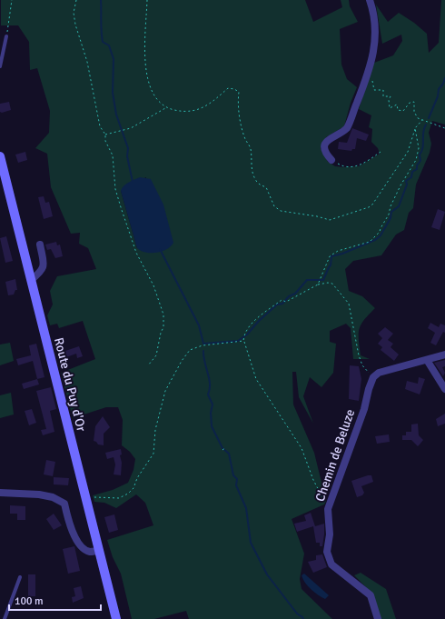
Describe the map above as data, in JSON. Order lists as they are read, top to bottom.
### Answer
{
  "streets": {
    "main road": ["Route du Puy d'Or"],
    "street": ["Chemin de Beluze"]
  },
  "scale_bar": "100 m"
}
